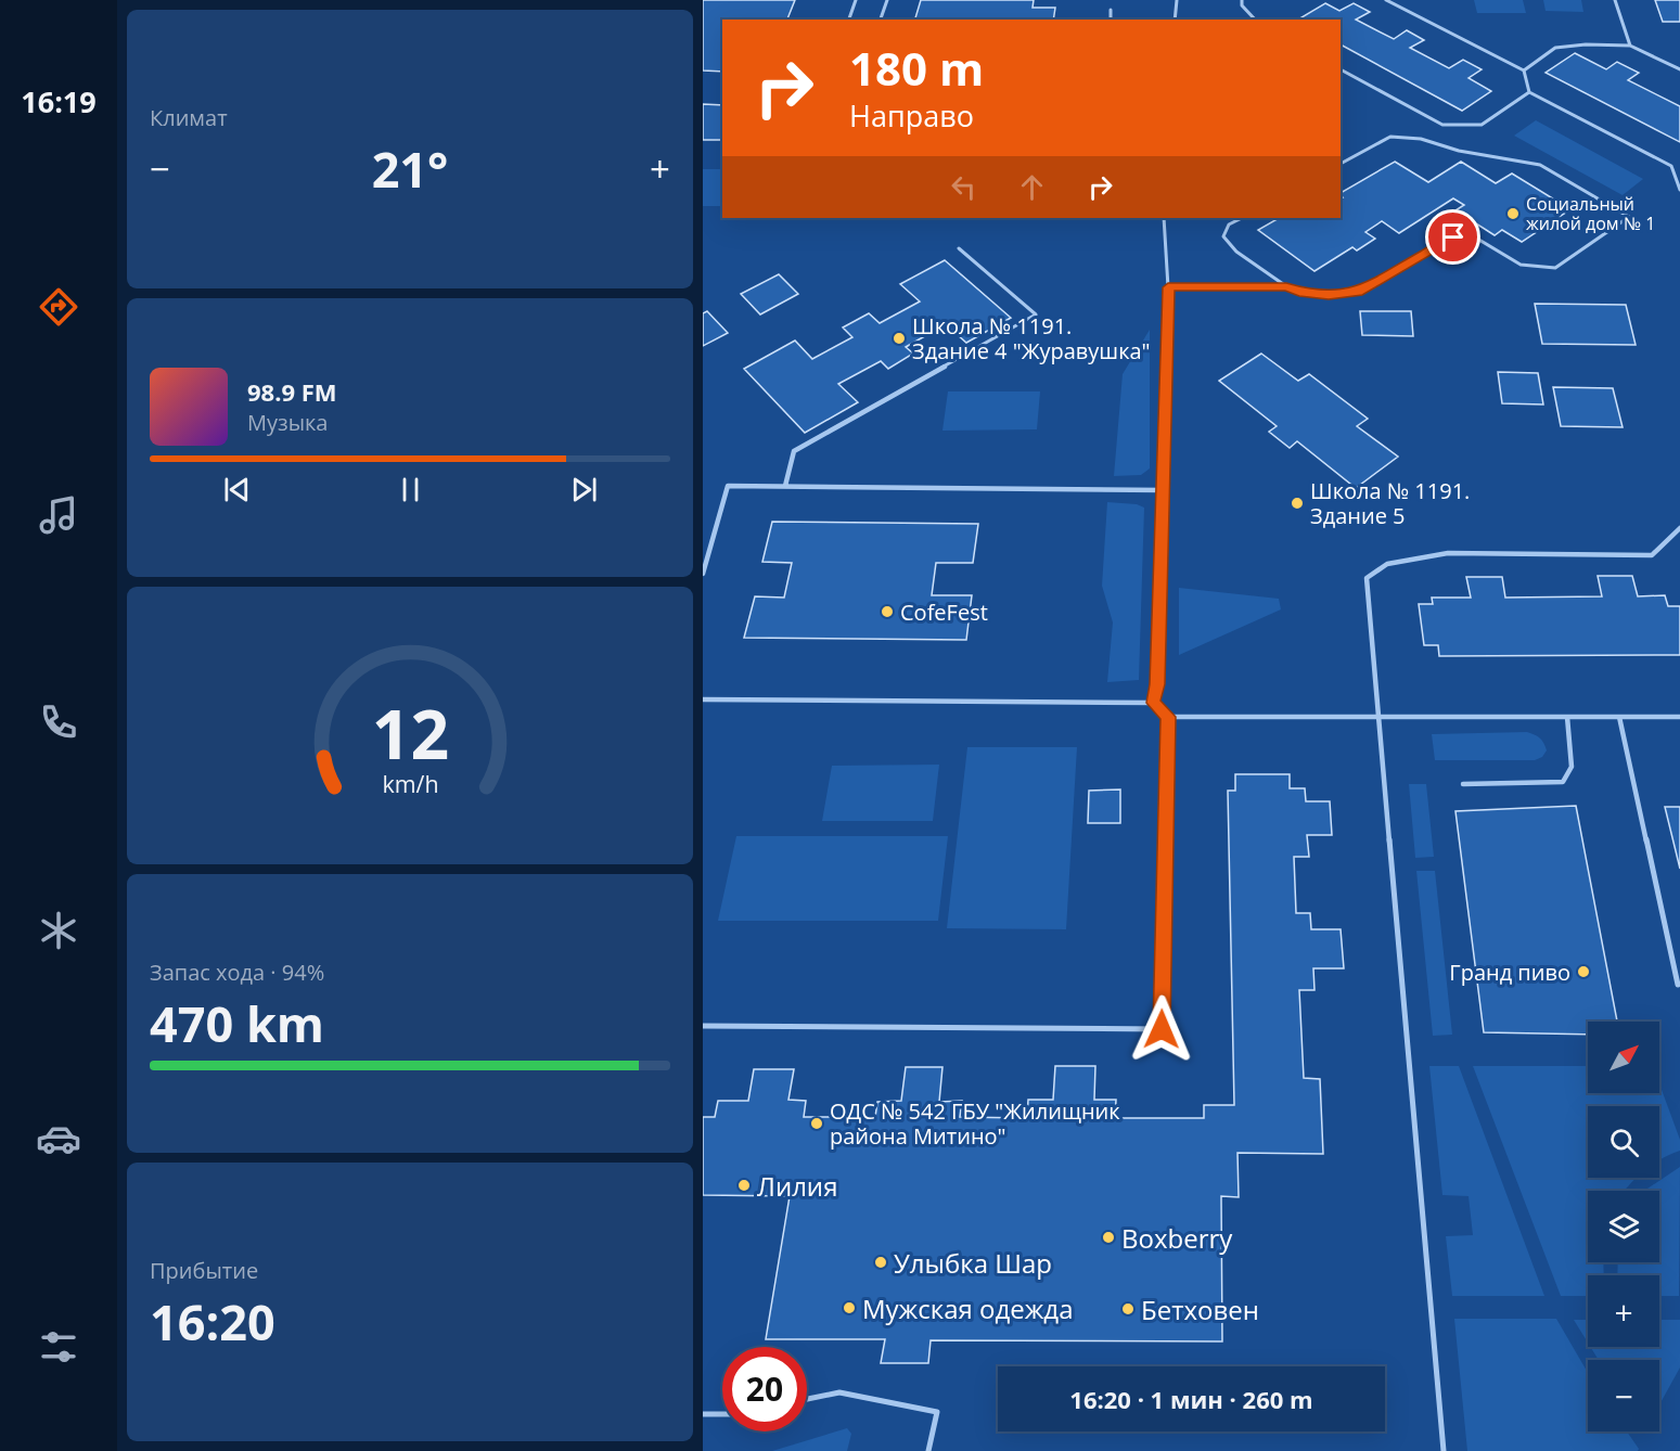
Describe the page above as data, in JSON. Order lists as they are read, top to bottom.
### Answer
{
  "places": [
    "Социальный жилой дом № 1",
    "Школа № 1191. Здание 4 \"Журавушка\"",
    "Школа № 1191. Здание 5",
    "CofeFest",
    "Гранд пиво",
    "ОДС № 542 ГБУ \"Жилищник района Митино\"",
    "Лилия",
    "Boxberry",
    "Улыбка Шар",
    "Мужская одежда",
    "Бетховен"
  ],
  "north": "top right",
  "page": {
    "tabs": "16:19",
    "tile": [
      "Климат",
      ["Запас хода · 94%", "470 km"],
      ["Прибытие", "16:20"]
    ],
    "turn": ["180 m", "Направо"],
    "heat": ["−", "21°", "+"],
    "song": ["98.9 FM", "Музыка"],
    "map_buttons": ["+", "−"],
    "limit": "20",
    "trip": "16:20 · 1 мин · 260 m",
    "gauge": ["12", "km/h"]
  }
}
